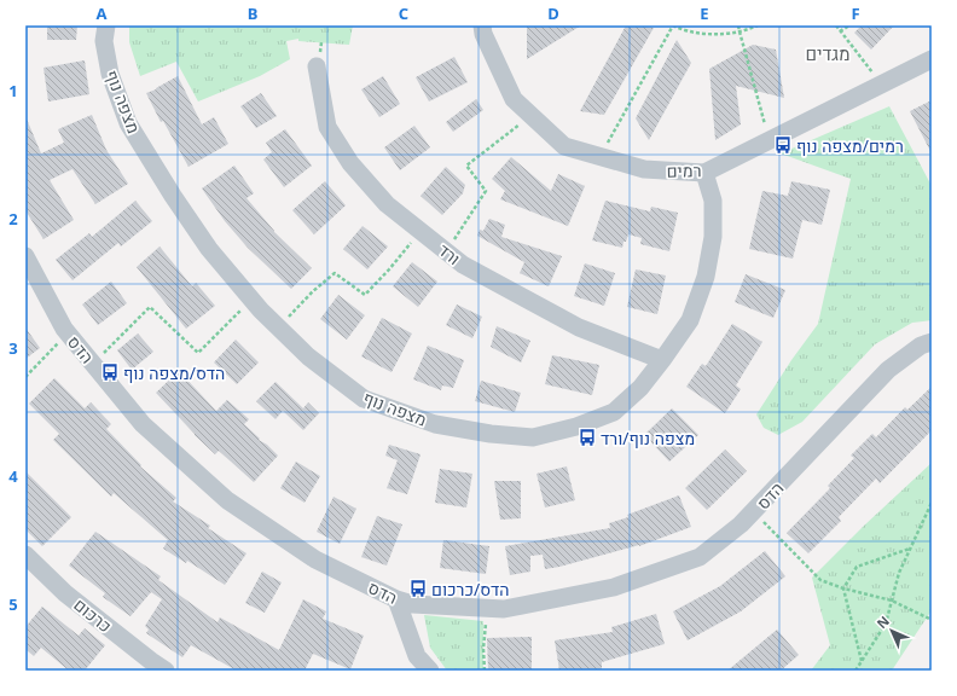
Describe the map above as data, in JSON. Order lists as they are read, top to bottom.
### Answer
{
  "streets": {
    "street": [
      "מצפה נוף",
      "רמים",
      "ורד",
      "הדס",
      "כרכום"
    ]
  },
  "crossings": [
    ["מצפה נוף", "רמים"],
    ["מצפה נוף", "ורד"]
  ],
  "districts": ["מגדים"],
  "places": {
    "bus stop": [
      "רמים/מצפה נוף",
      "הדס/מצפה נוף",
      "מצפה נוף/ורד",
      "הדס/כרכום"
    ]
  },
  "north": "top left",
  "grid": {
    "columns": [
      "A",
      "B",
      "C",
      "D",
      "E",
      "F"
    ],
    "rows": [
      "1",
      "2",
      "3",
      "4",
      "5"
    ]
  }
}
